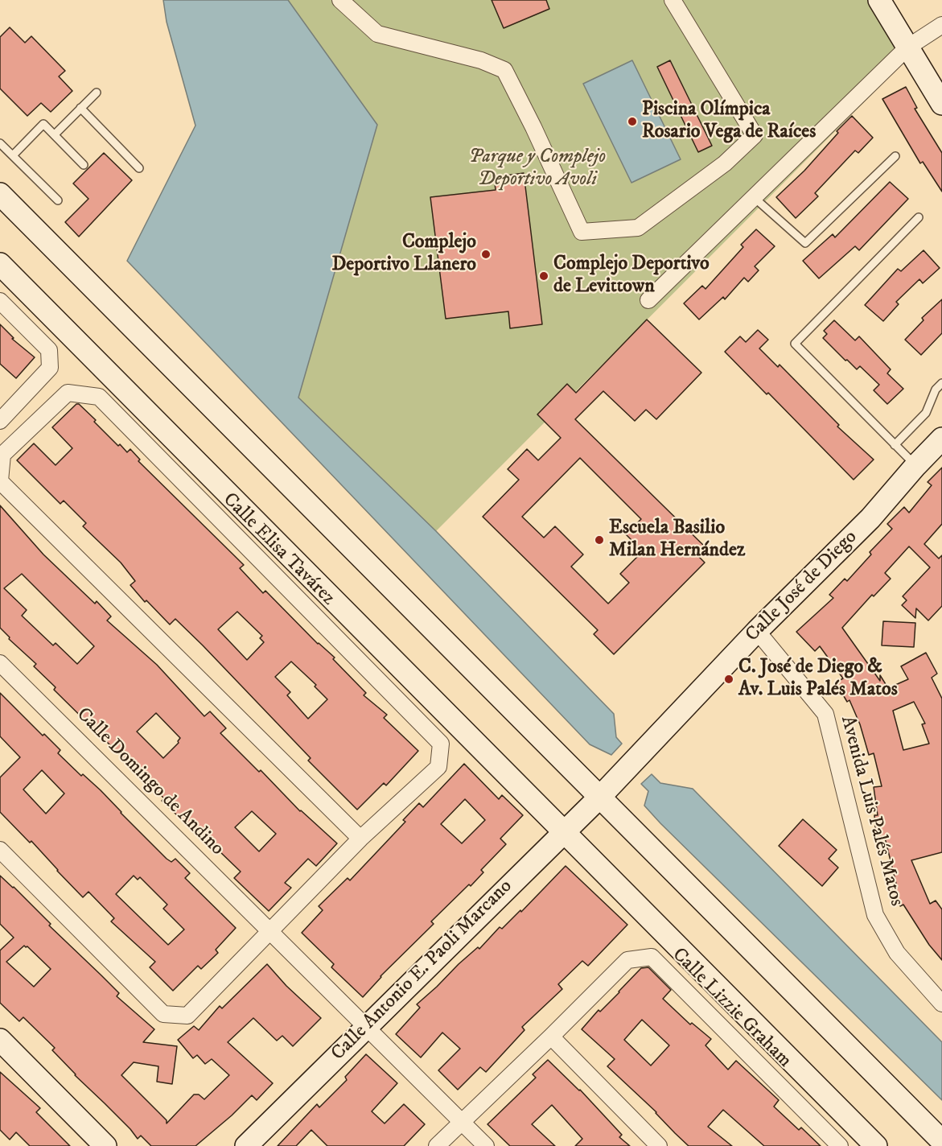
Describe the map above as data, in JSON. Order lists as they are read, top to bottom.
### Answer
{
  "streets": {
    "street": [
      "Calle Elisa Tavárez",
      "Calle José de Diego",
      "Calle Domingo de Andino",
      "Avenida Luis Palés Matos",
      "Calle Antonio E. Paoli Marcano",
      "Calle Lizzie Graham"
    ]
  },
  "crossings": [
    ["Calle Elisa Tavárez", "Calle Domingo de Andino"],
    ["Calle José de Diego", "Avenida Luis Palés Matos"],
    ["Calle José de Diego", "Calle Antonio E. Paoli Marcano"],
    ["Calle Domingo de Andino", "Calle Antonio E. Paoli Marcano"],
    ["Calle Domingo de Andino", "Calle Lizzie Graham"]
  ],
  "parks": ["Parque y Complejo Deportivo Avoli"],
  "places": [
    "Piscina Olímpica Rosario Vega de Raíces",
    "Complejo Deportivo Llanero",
    "Complejo Deportivo de Levittown",
    "Escuela Basilio Milan Hernández",
    "C. José de Diego & Av. Luis Palés Matos"
  ]
}
